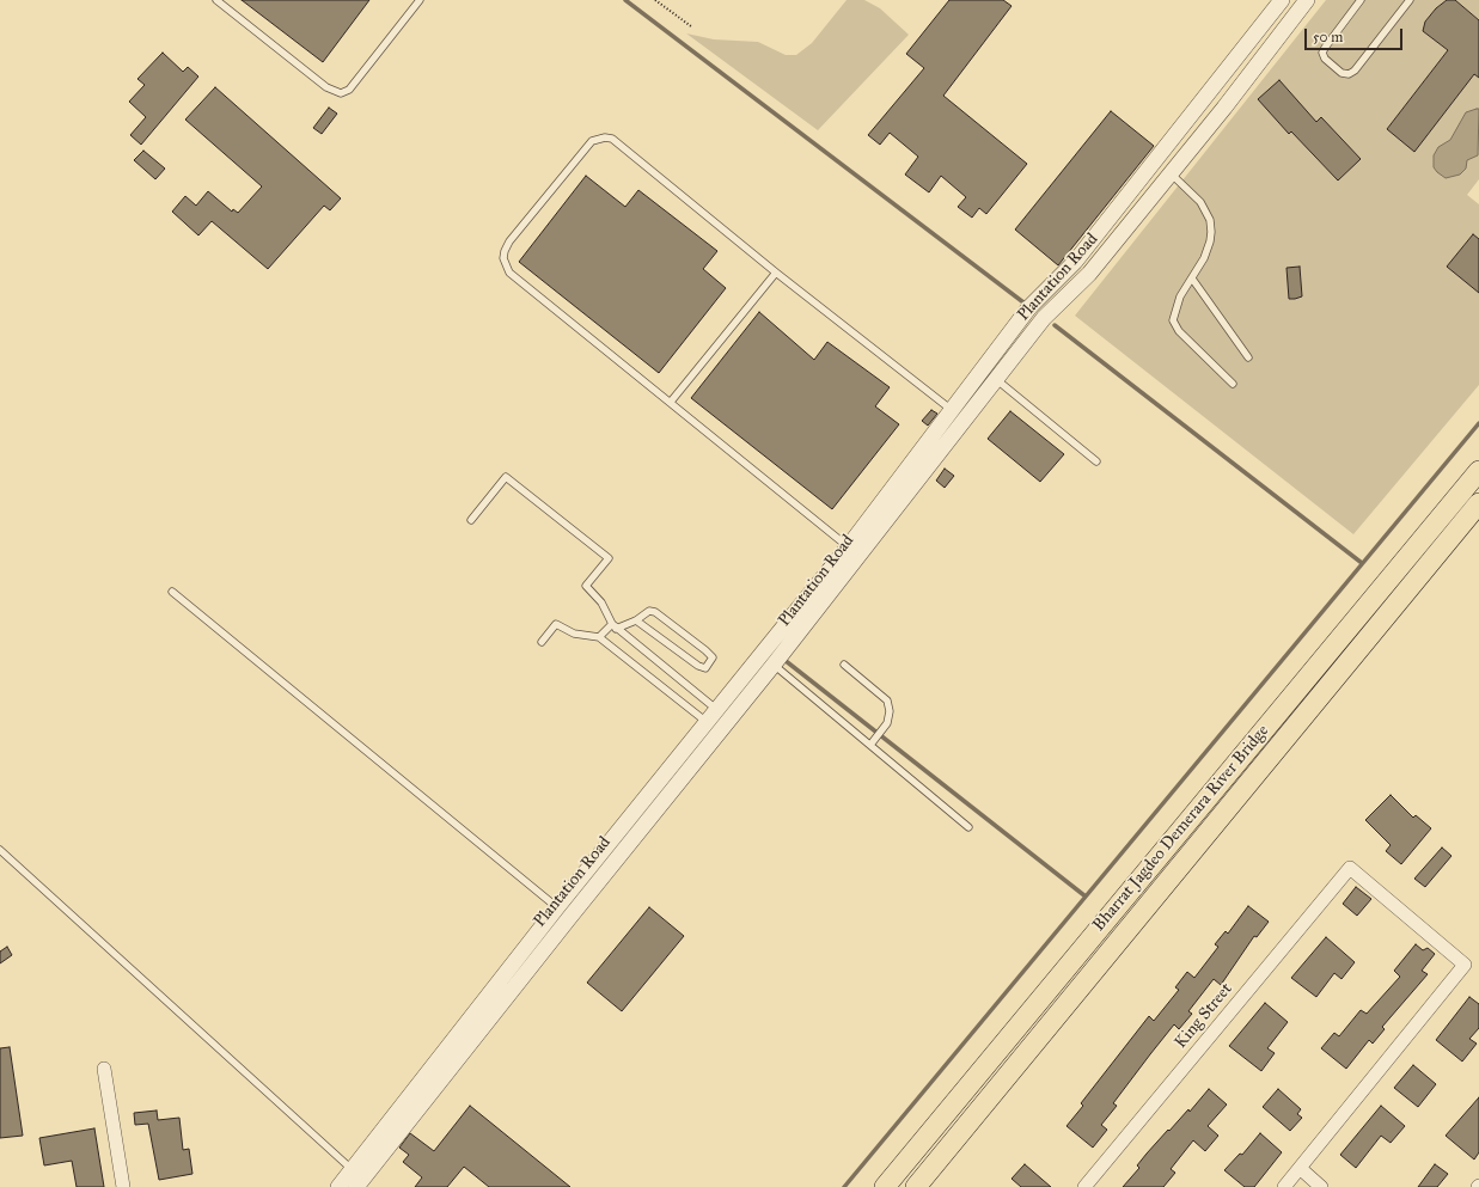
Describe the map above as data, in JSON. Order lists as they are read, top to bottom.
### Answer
{
  "streets": {
    "main road": ["Bharrat Jagdeo Demerara River Bridge"],
    "street": ["Plantation Road", "King Street"]
  },
  "scale_bar": "50 m"
}
